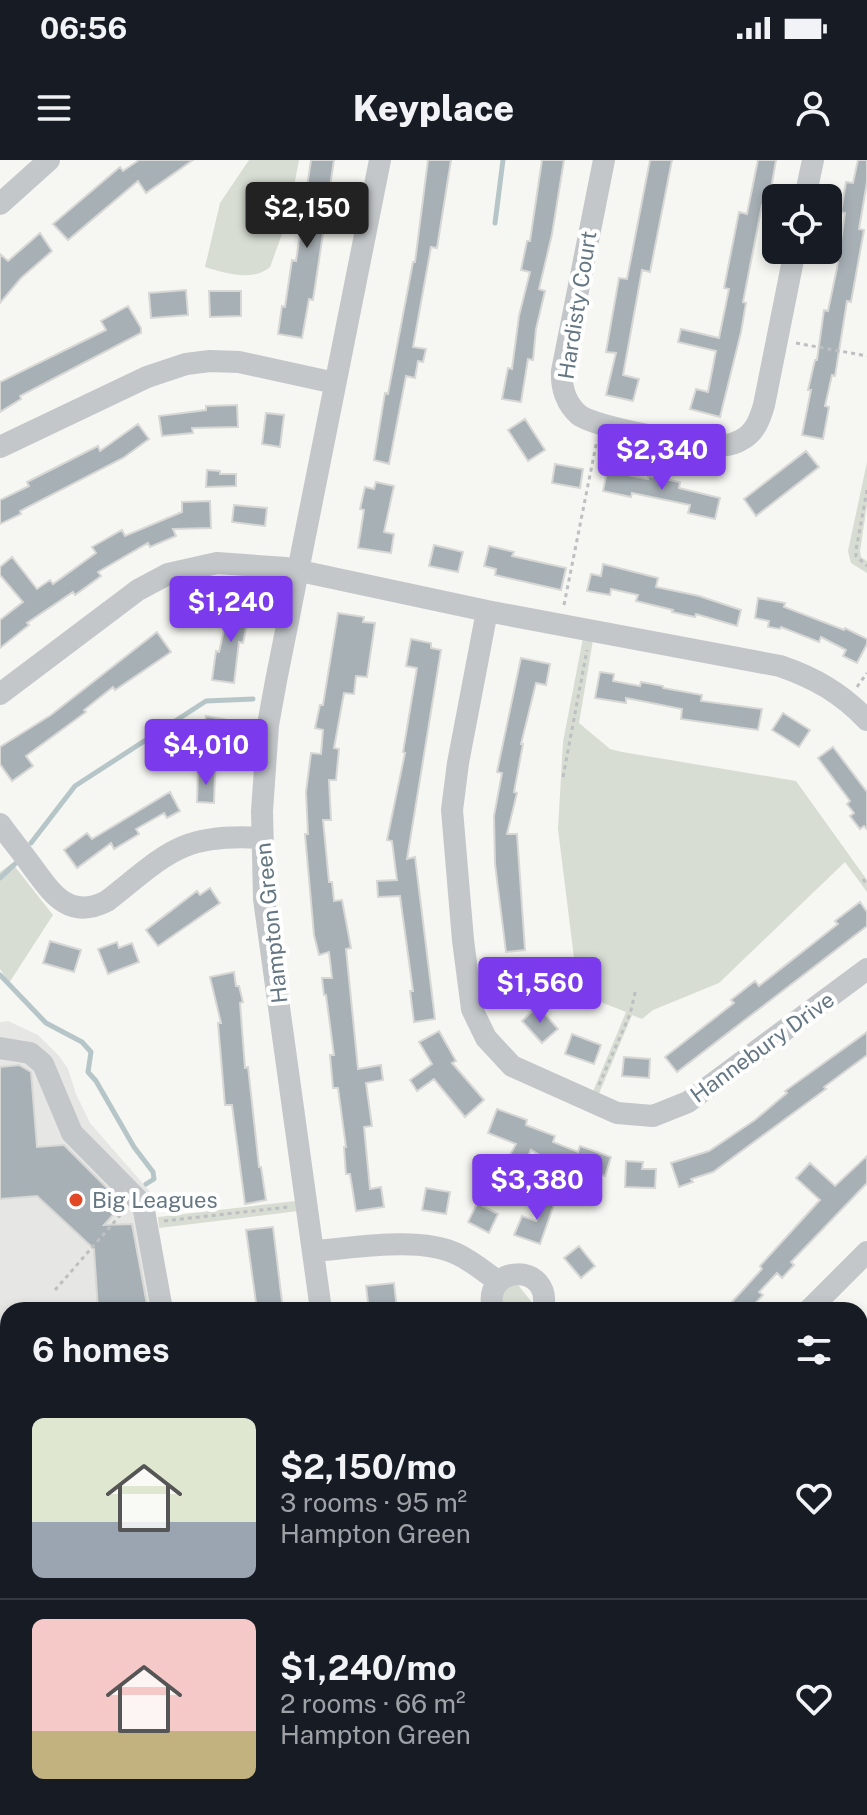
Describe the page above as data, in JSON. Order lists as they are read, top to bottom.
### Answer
{
  "streets": {
    "street": ["Hardisty Court", "Hampton Green", "Hannebury Drive"]
  },
  "places": ["Big Leagues"],
  "page": {
    "status": "06:56",
    "header": "Keyplace",
    "price": [
      "$2,150",
      "$2,340",
      "$1,240",
      "$4,010",
      "$1,560",
      "$3,380"
    ],
    "heading": "6 homes",
    "list": [
      {
        "name": "$2,150/mo",
        "note": "3 rooms · 95 m² · Hampton Green"
      },
      {
        "name": "$1,240/mo",
        "note": "2 rooms · 66 m² · Hampton Green"
      }
    ]
  }
}
